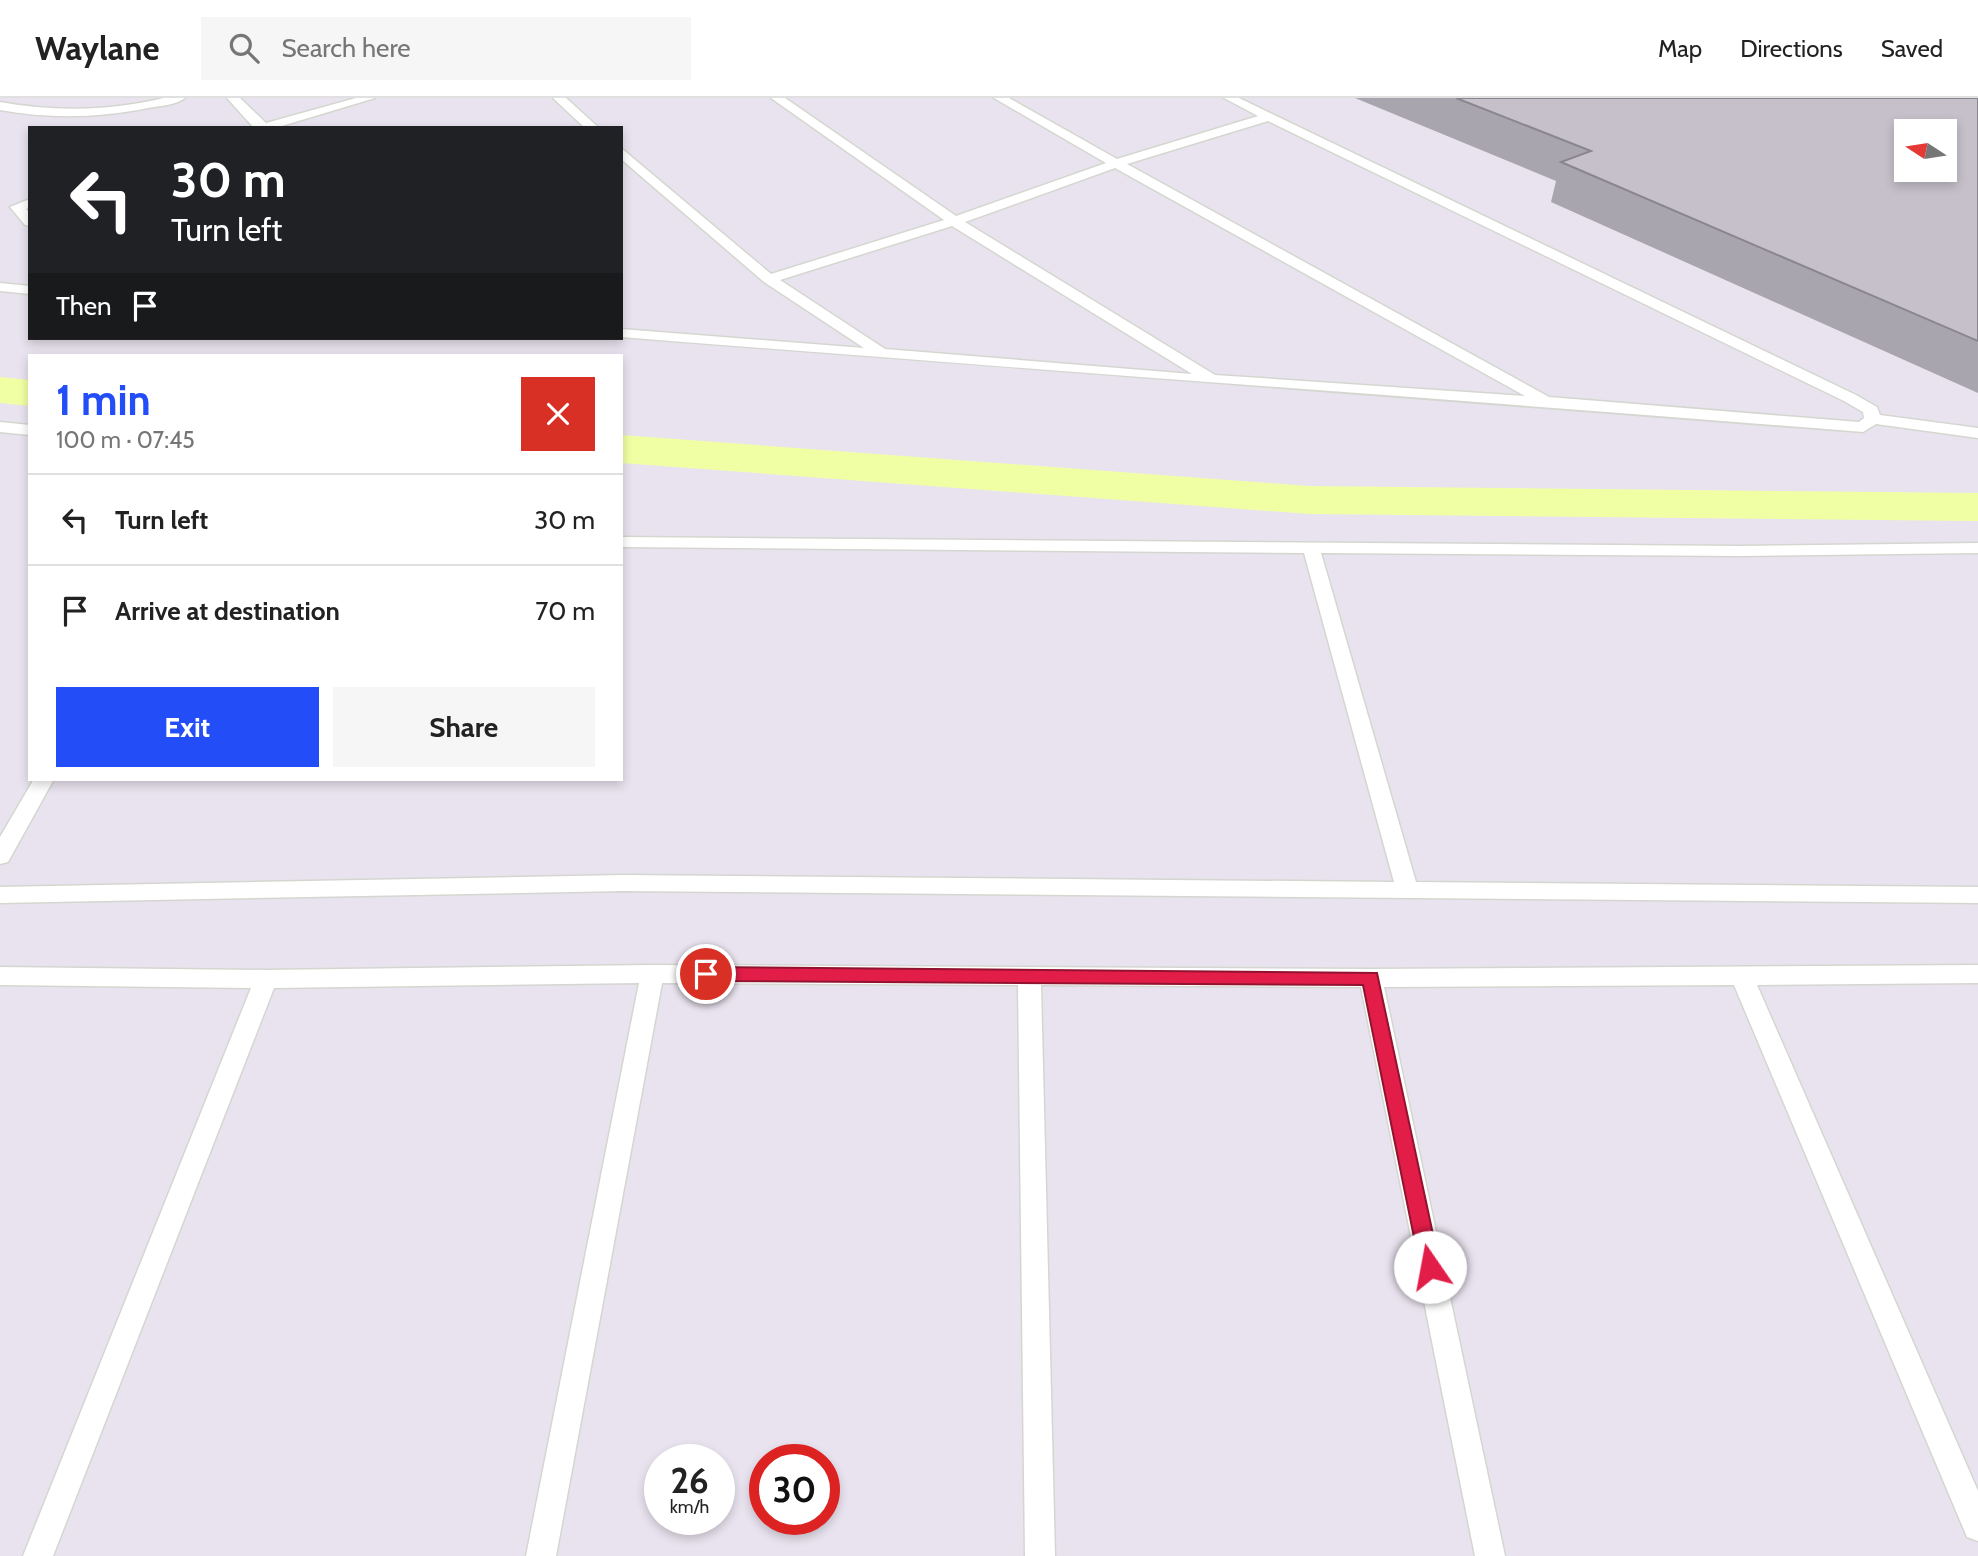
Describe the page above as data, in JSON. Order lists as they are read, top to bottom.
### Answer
{
  "north": "left",
  "page": {
    "header": "Waylane",
    "search": "Search here",
    "nav": ["Map", "Directions", "Saved"],
    "turn": ["30 m", "Turn left"],
    "then": "Then",
    "heading": ["1 min", "100 m · 07:45"],
    "list": [
      {
        "name": "Turn left",
        "value": "30 m"
      },
      {
        "name": "Arrive at destination",
        "value": "70 m"
      }
    ],
    "buttons": ["Exit", "Share"],
    "speed": "26 km/h",
    "limit": "30"
  }
}
